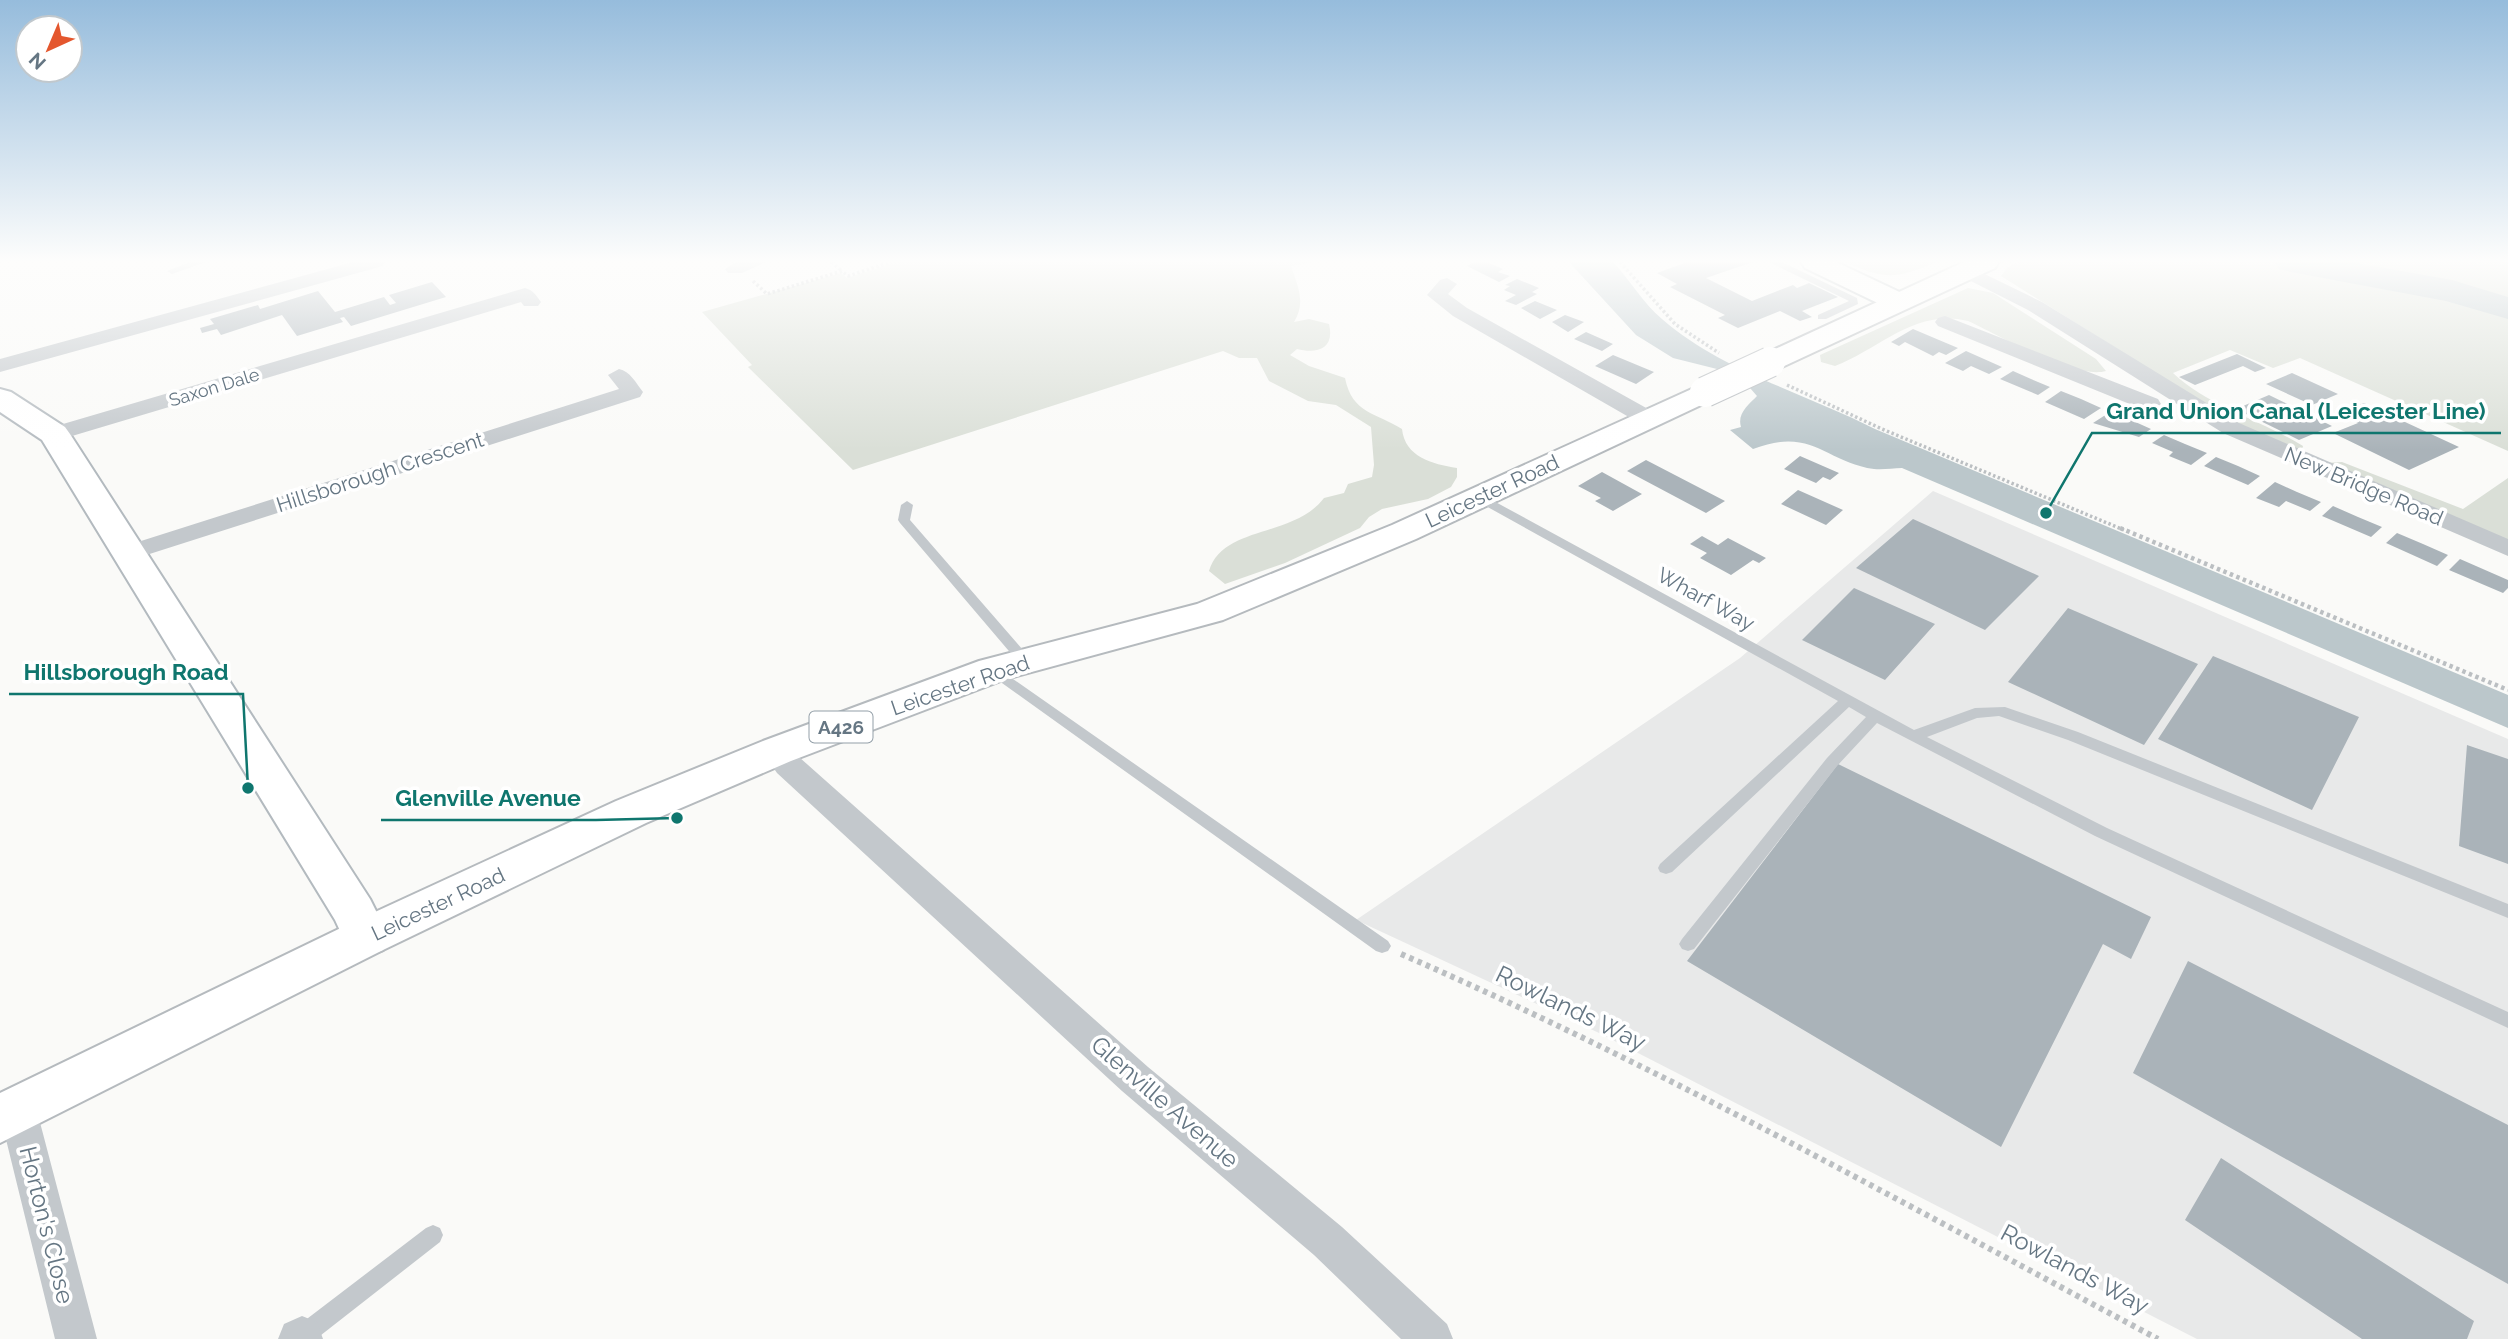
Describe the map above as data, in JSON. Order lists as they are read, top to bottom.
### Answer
{
  "streets": {
    "main road": ["Leicester Road", "A426"],
    "street": [
      "Saxon Dale",
      "Hillsborough Crescent",
      "New Bridge Road",
      "Glenville Avenue",
      "Horton's Close"
    ],
    "lane": ["Wharf Way"],
    "path": ["Rowlands Way"]
  },
  "crossings": [
    ["Leicester Road", "Wharf Way"],
    ["Leicester Road", "A426"],
    ["Leicester Road", "Glenville Avenue"],
    ["Leicester Road", "Horton's Close"]
  ],
  "places": ["Grand Union Canal (Leicester Line)", "Hillsborough Road", "Glenville Avenue"],
  "north": "bottom left"
}
